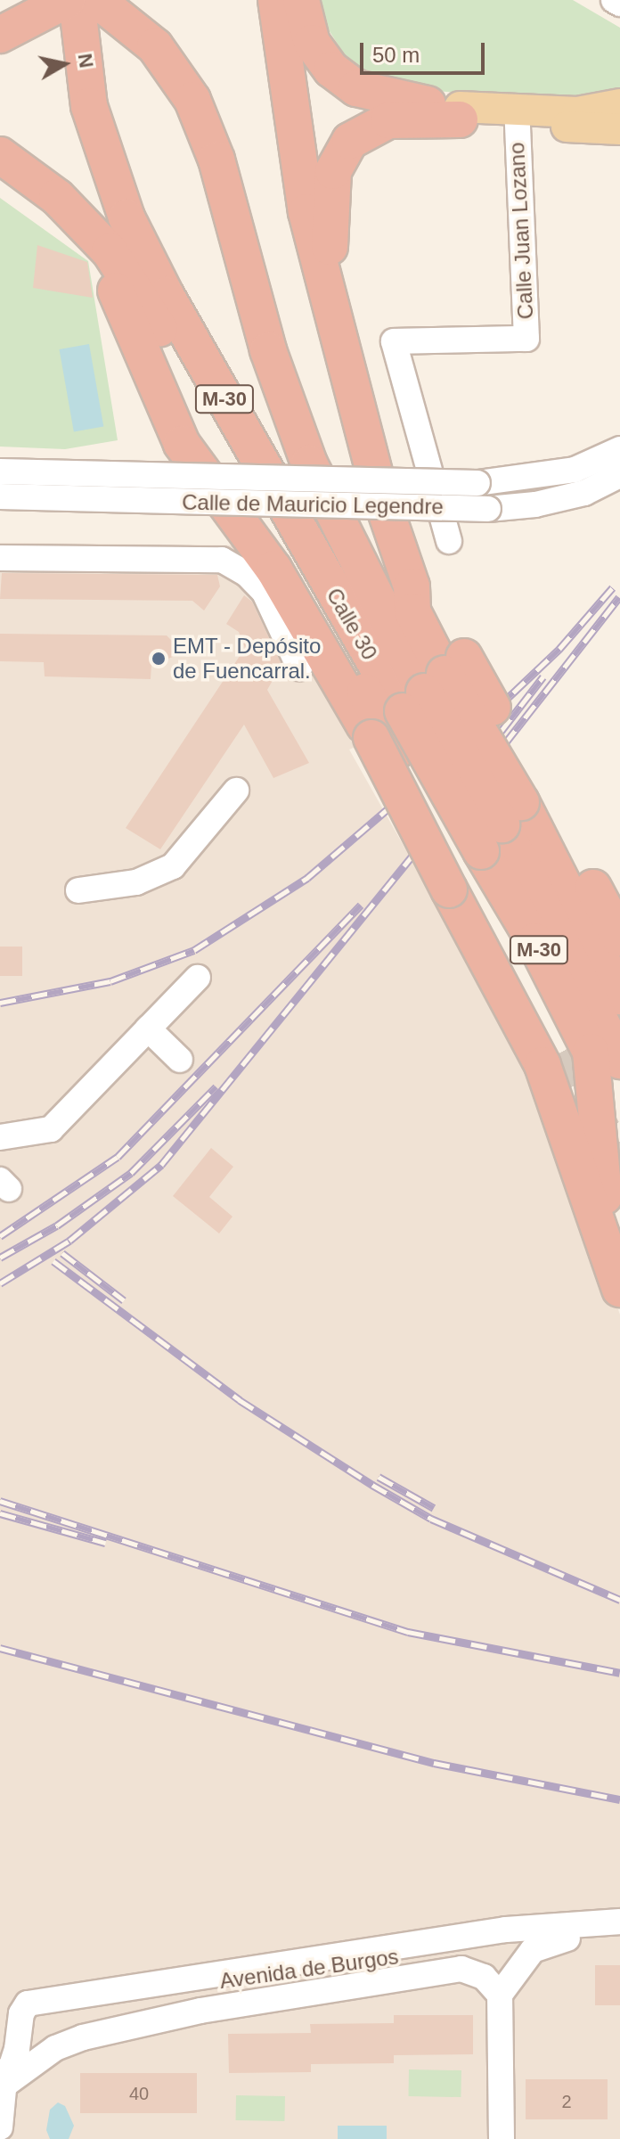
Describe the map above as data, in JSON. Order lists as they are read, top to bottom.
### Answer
{
  "streets": {
    "highway": ["M-30", "Calle 30"],
    "street": ["Calle Juan Lozano", "Calle de Mauricio Legendre", "Avenida de Burgos"]
  },
  "places": ["EMT - Depósito de Fuencarral."],
  "house_numbers": ["40", "2"],
  "scale_bar": "50 m",
  "north": "right"
}
